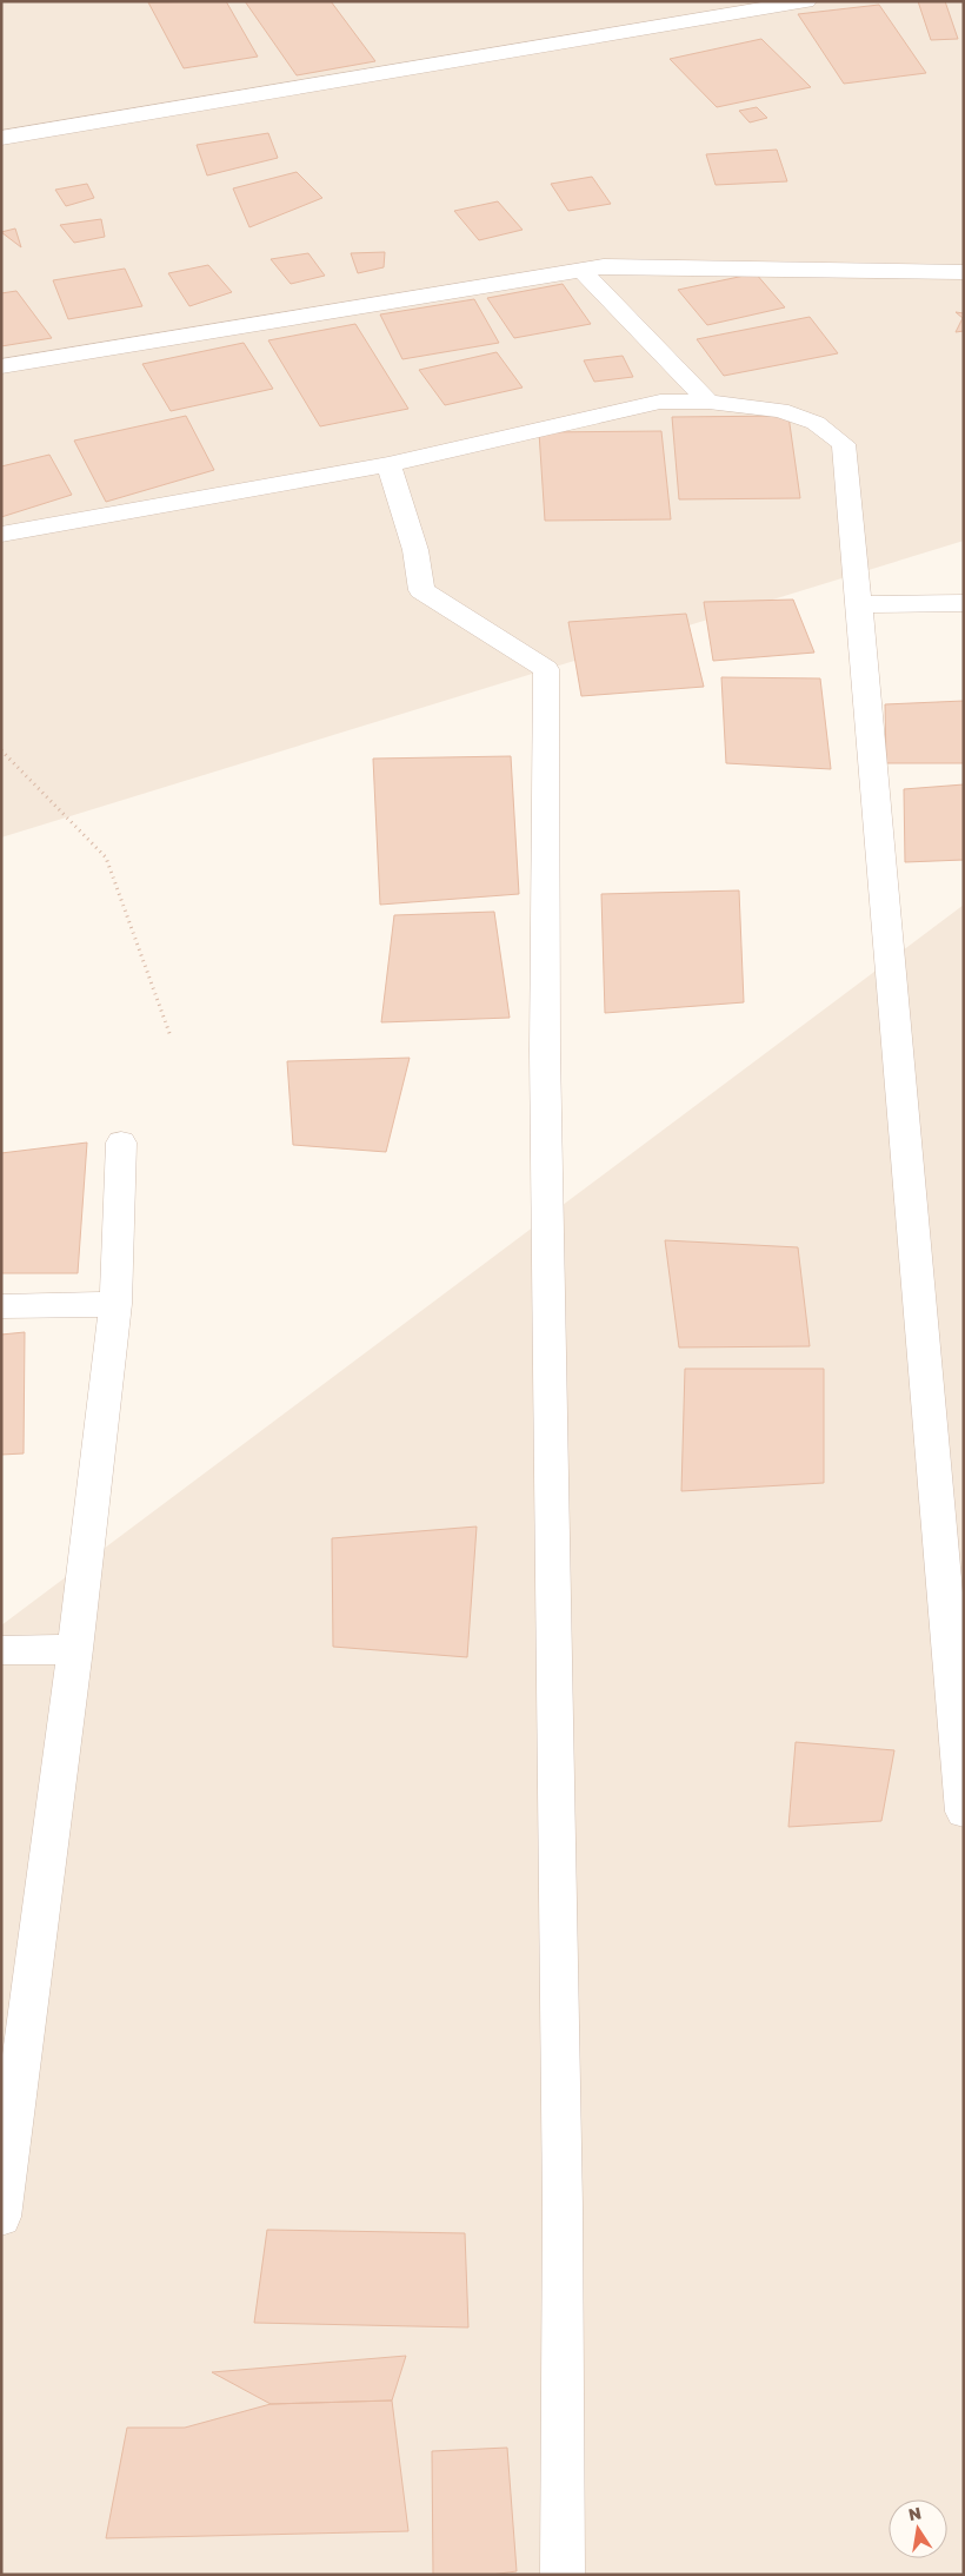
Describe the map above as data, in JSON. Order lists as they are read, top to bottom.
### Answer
{
  "north": "top"
}
